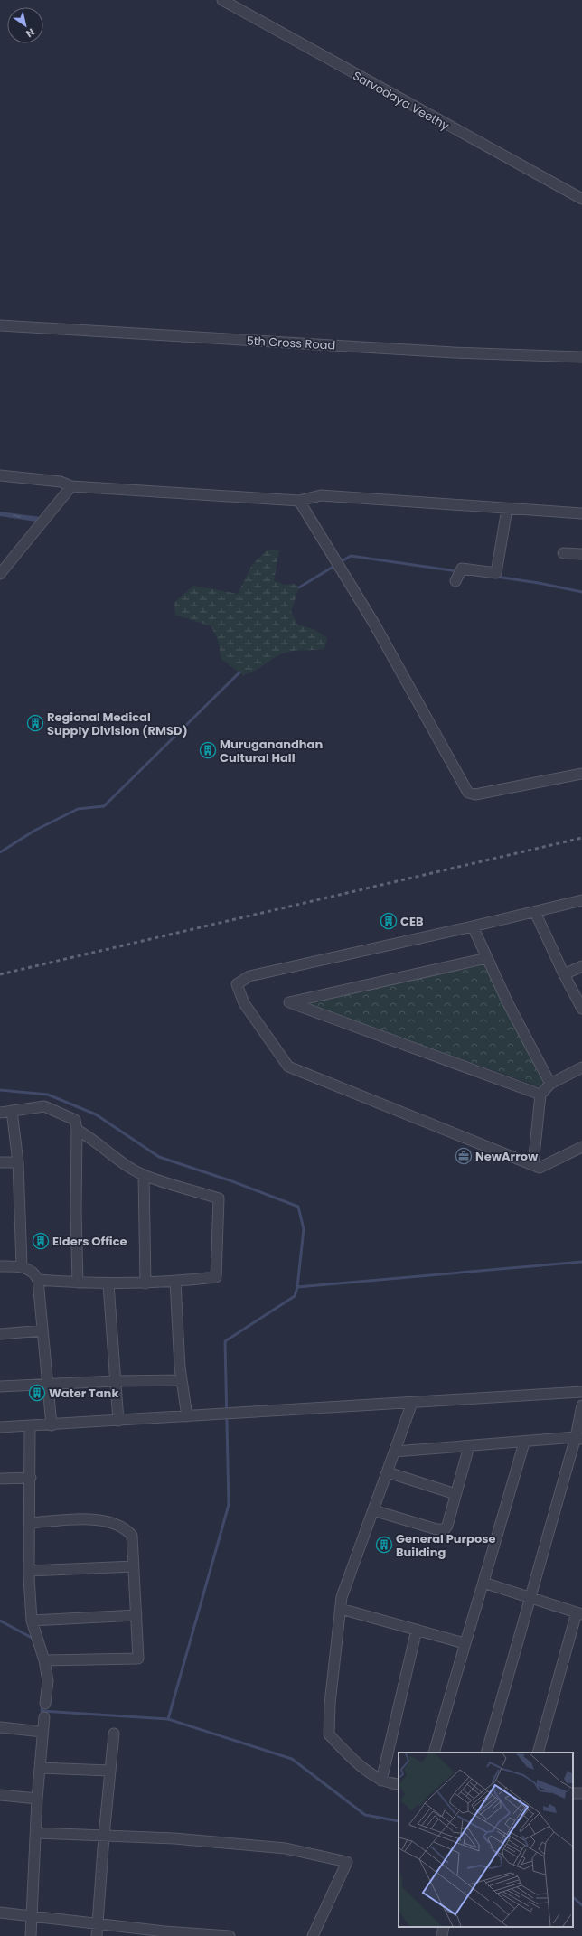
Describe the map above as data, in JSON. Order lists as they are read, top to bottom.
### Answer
{
  "streets": {
    "street": ["Sarvodaya Veethy", "5th Cross Road"]
  },
  "places": {
    "building": [
      "Regional Medical Supply Division (RMSD)",
      "Muruganandhan Cultural Hall",
      "CEB",
      "Elders Office",
      "Water Tank",
      "General Purpose Building"
    ],
    "office": ["NewArrow"]
  },
  "north": "bottom right"
}
